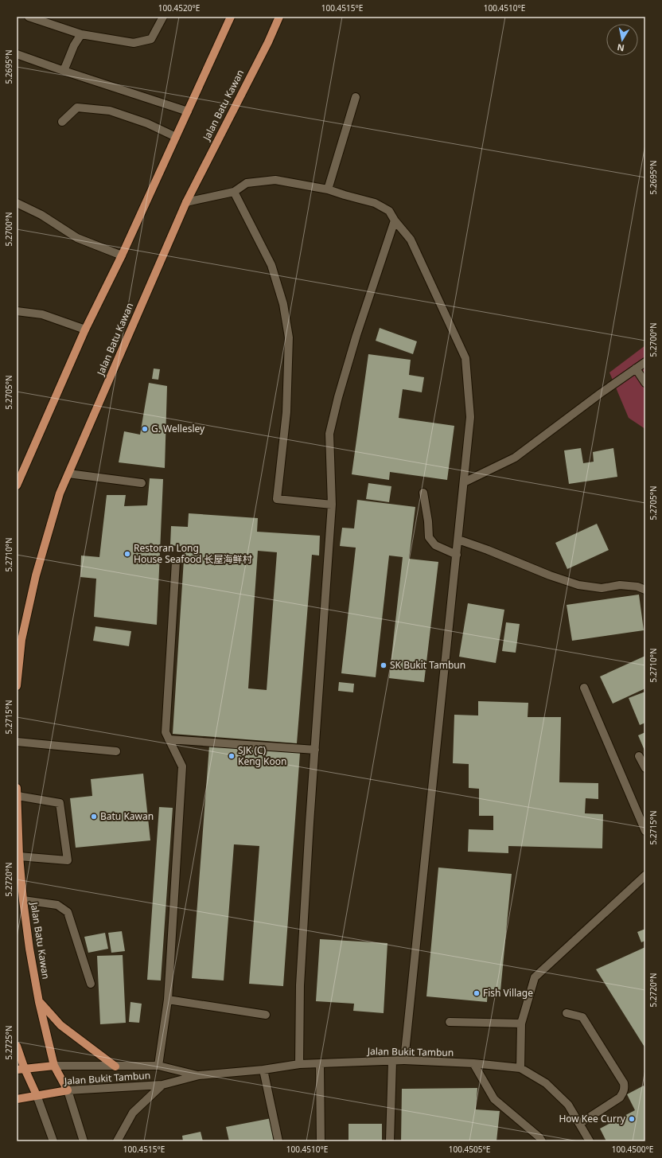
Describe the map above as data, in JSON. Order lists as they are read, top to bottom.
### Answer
{
  "streets": {
    "main road": ["Jalan Batu Kawan", "Jalan Bukit Tambun"]
  },
  "crossings": [
    ["Jalan Batu Kawan", "Jalan Bukit Tambun"]
  ],
  "places": [
    "G. Wellesley",
    "Restoran Long House Seafood 长屋海鲜村",
    "SK Bukit Tambun",
    "SJK (C) Keng Koon",
    "Batu Kawan",
    "Fish Village",
    "How Kee Curry"
  ],
  "north": "bottom",
  "coordinates": [
    "100.4520°E",
    "100.4515°E",
    "100.4510°E",
    "5.2695°N",
    "5.2700°N",
    "5.2705°N",
    "5.2710°N",
    "5.2715°N",
    "5.2720°N",
    "5.2725°N",
    "100.4505°E",
    "100.4500°E"
  ]
}
